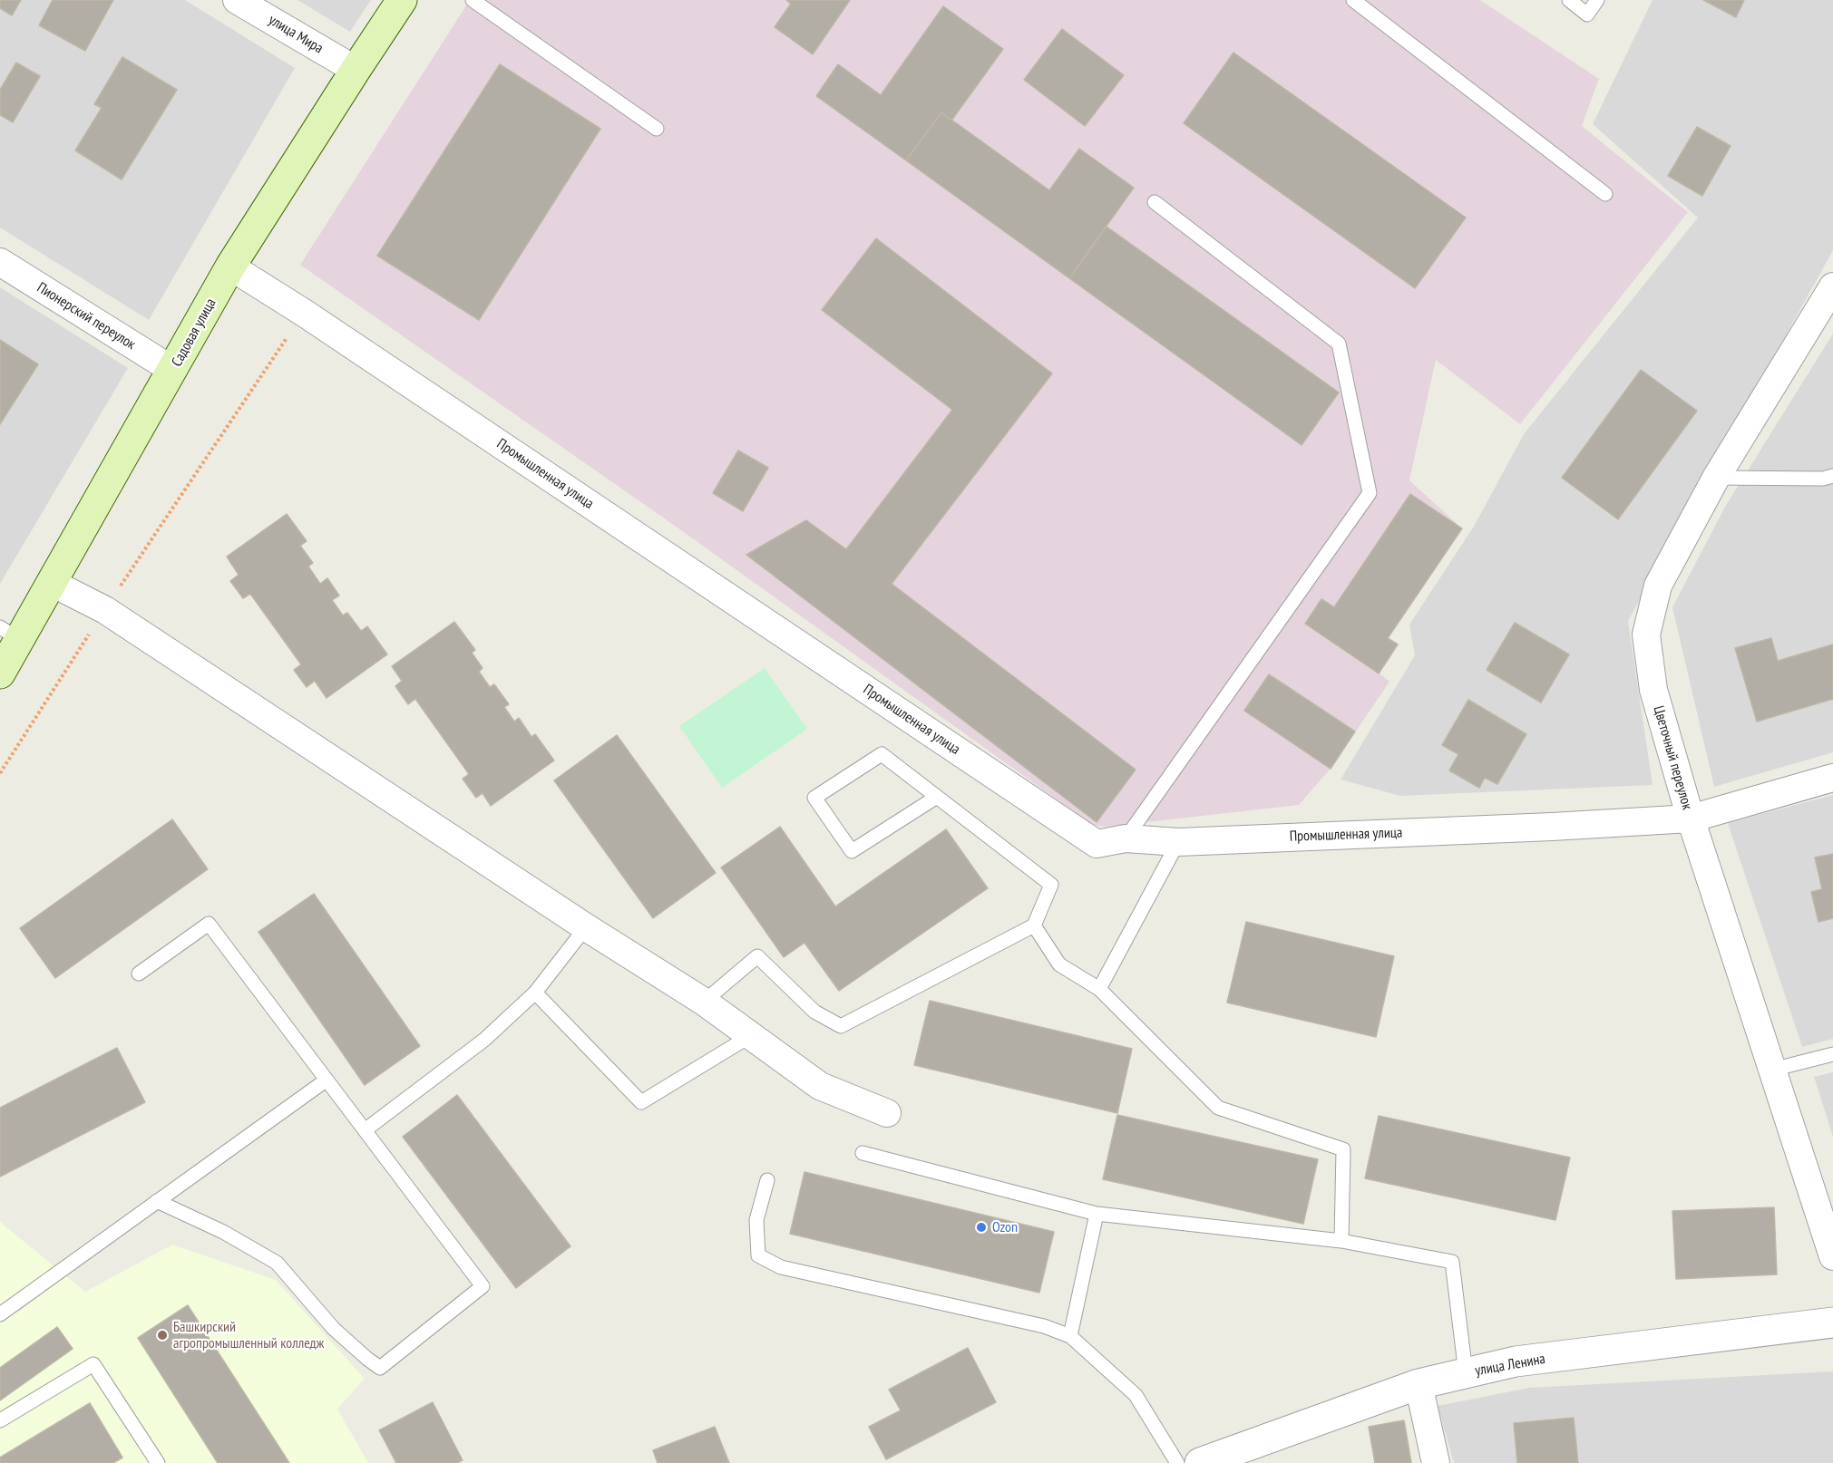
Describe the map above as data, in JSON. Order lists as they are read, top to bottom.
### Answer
{
  "streets": {
    "main road": ["Садовая улица"],
    "street": [
      "улица Мира",
      "Пионерский переулок",
      "Промышленная улица",
      "Цветочный переулок",
      "улица Ленина"
    ]
  },
  "crossings": [
    ["улица Мира", "Садовая улица"],
    ["Пионерский переулок", "Садовая улица"],
    ["Садовая улица", "Промышленная улица"],
    ["Промышленная улица", "Цветочный переулок"]
  ],
  "places": ["Ozon", "Башкирский агропромышленный колледж"]
}
